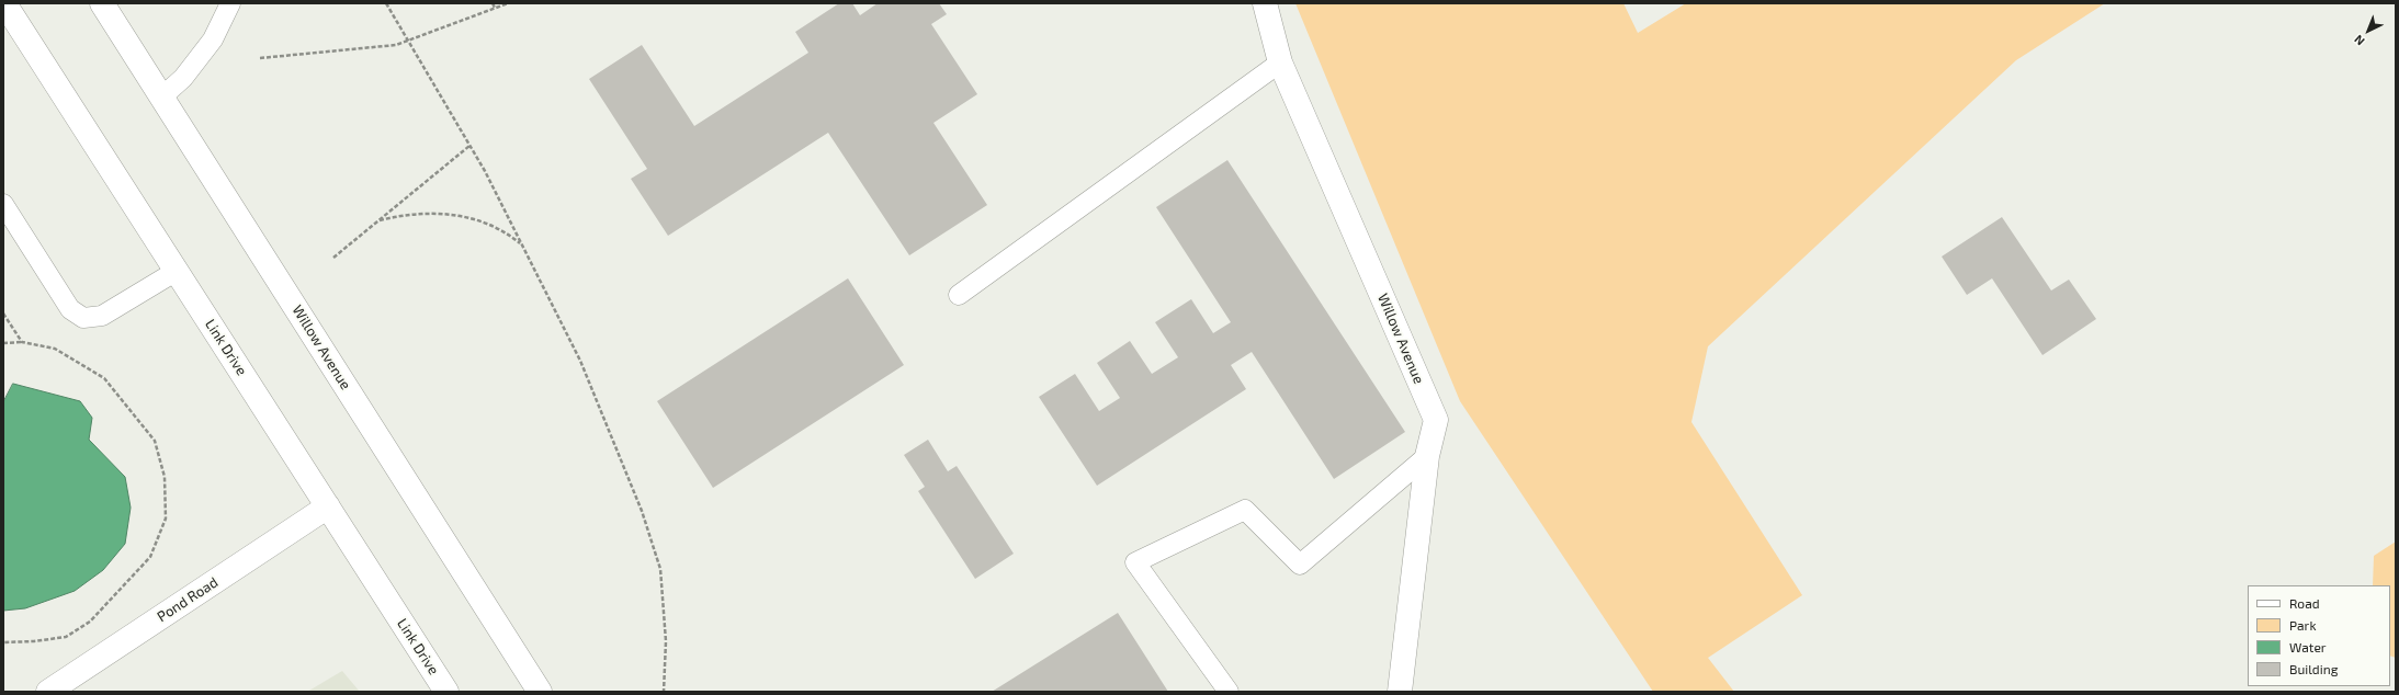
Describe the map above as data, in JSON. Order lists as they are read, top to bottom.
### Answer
{
  "streets": {
    "street": ["Willow Avenue", "Link Drive", "Pond Road"]
  },
  "crossings": [
    ["Link Drive", "Pond Road"]
  ],
  "legend": [
    "Road",
    "Park",
    "Water",
    "Building"
  ],
  "north": "bottom left"
}
